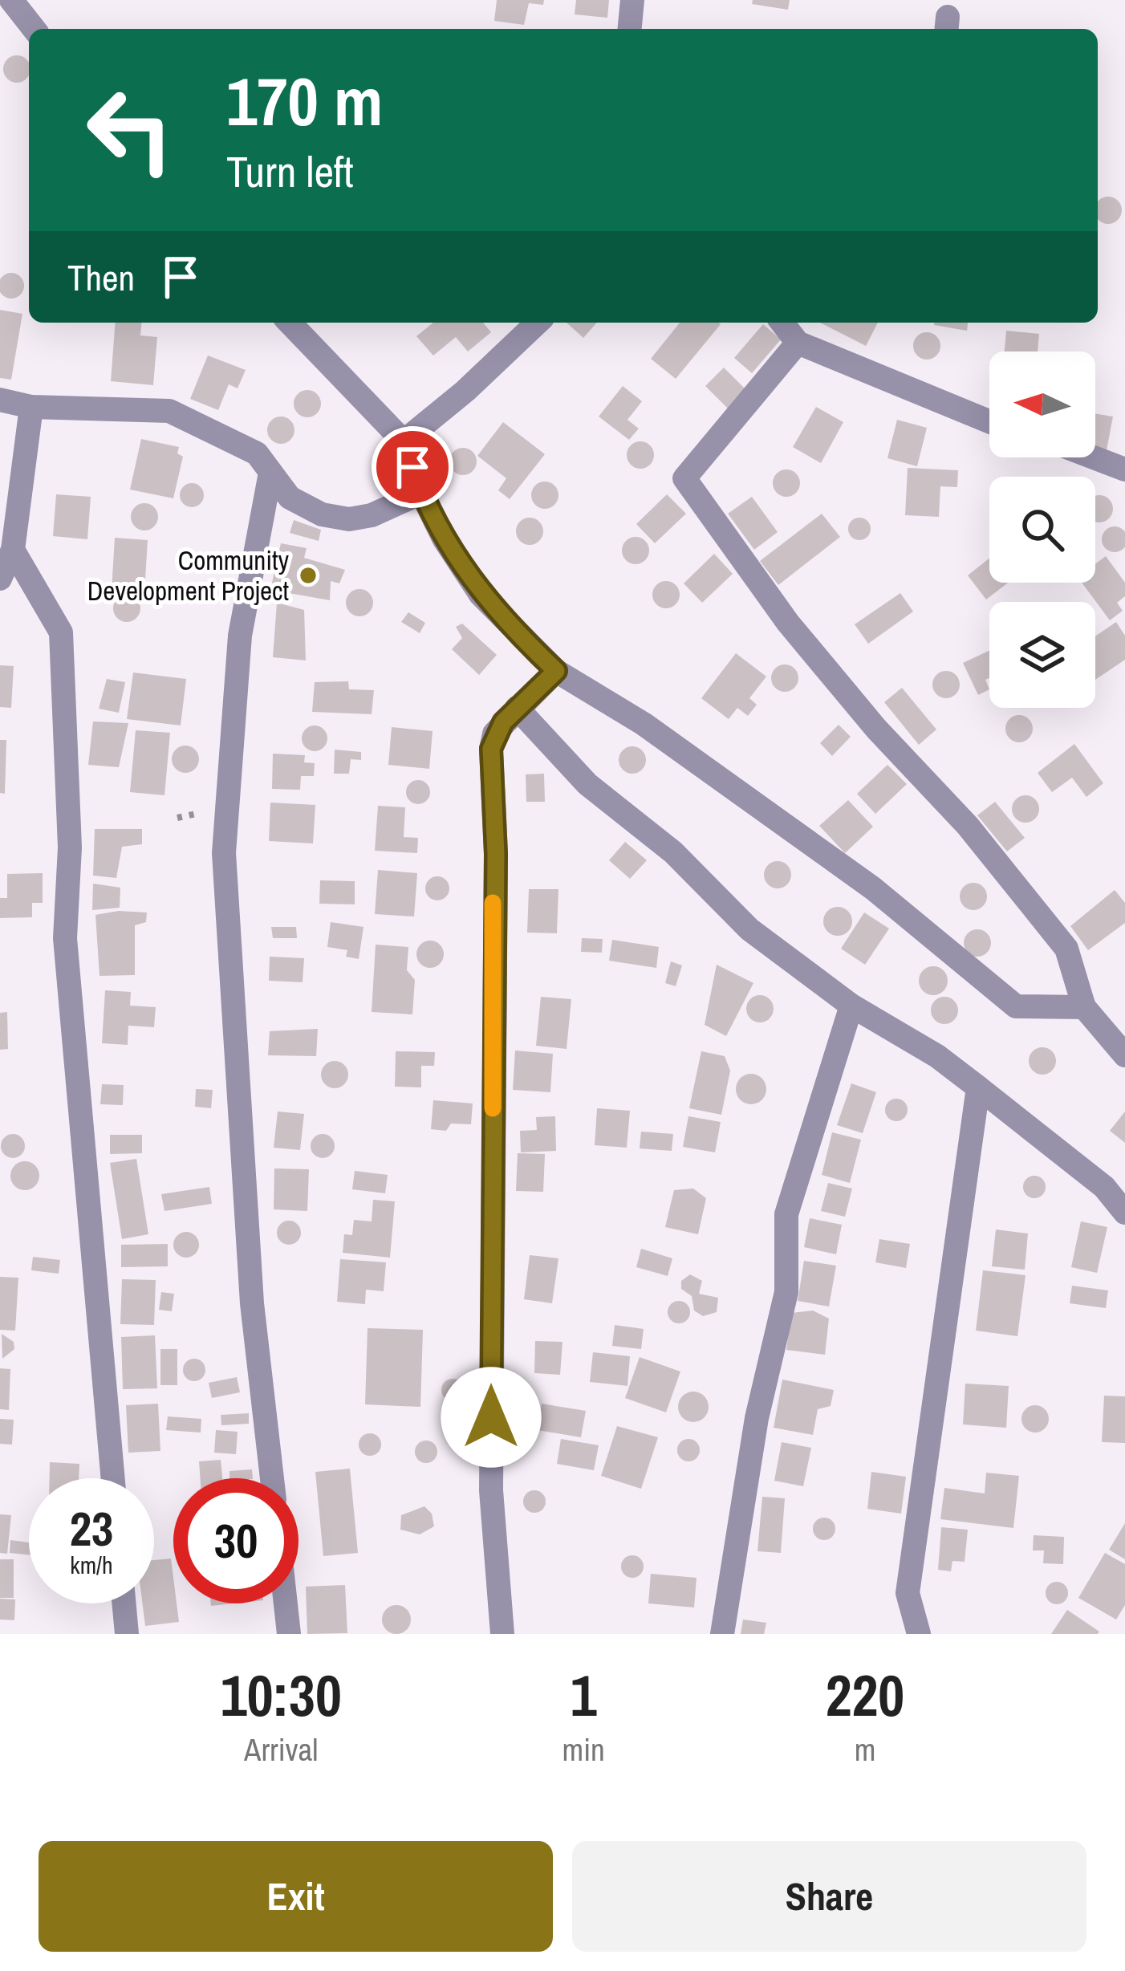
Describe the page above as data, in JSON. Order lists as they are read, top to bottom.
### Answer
{
  "places": ["Community Development Project"],
  "north": "left",
  "page": {
    "turn": ["170 m", "Turn left"],
    "then": "Then",
    "speed": "23 km/h",
    "limit": "30",
    "eta": [
      "10:30",
      "Arrival",
      "1",
      "min",
      "220",
      "m"
    ],
    "buttons": ["Exit", "Share"]
  }
}
